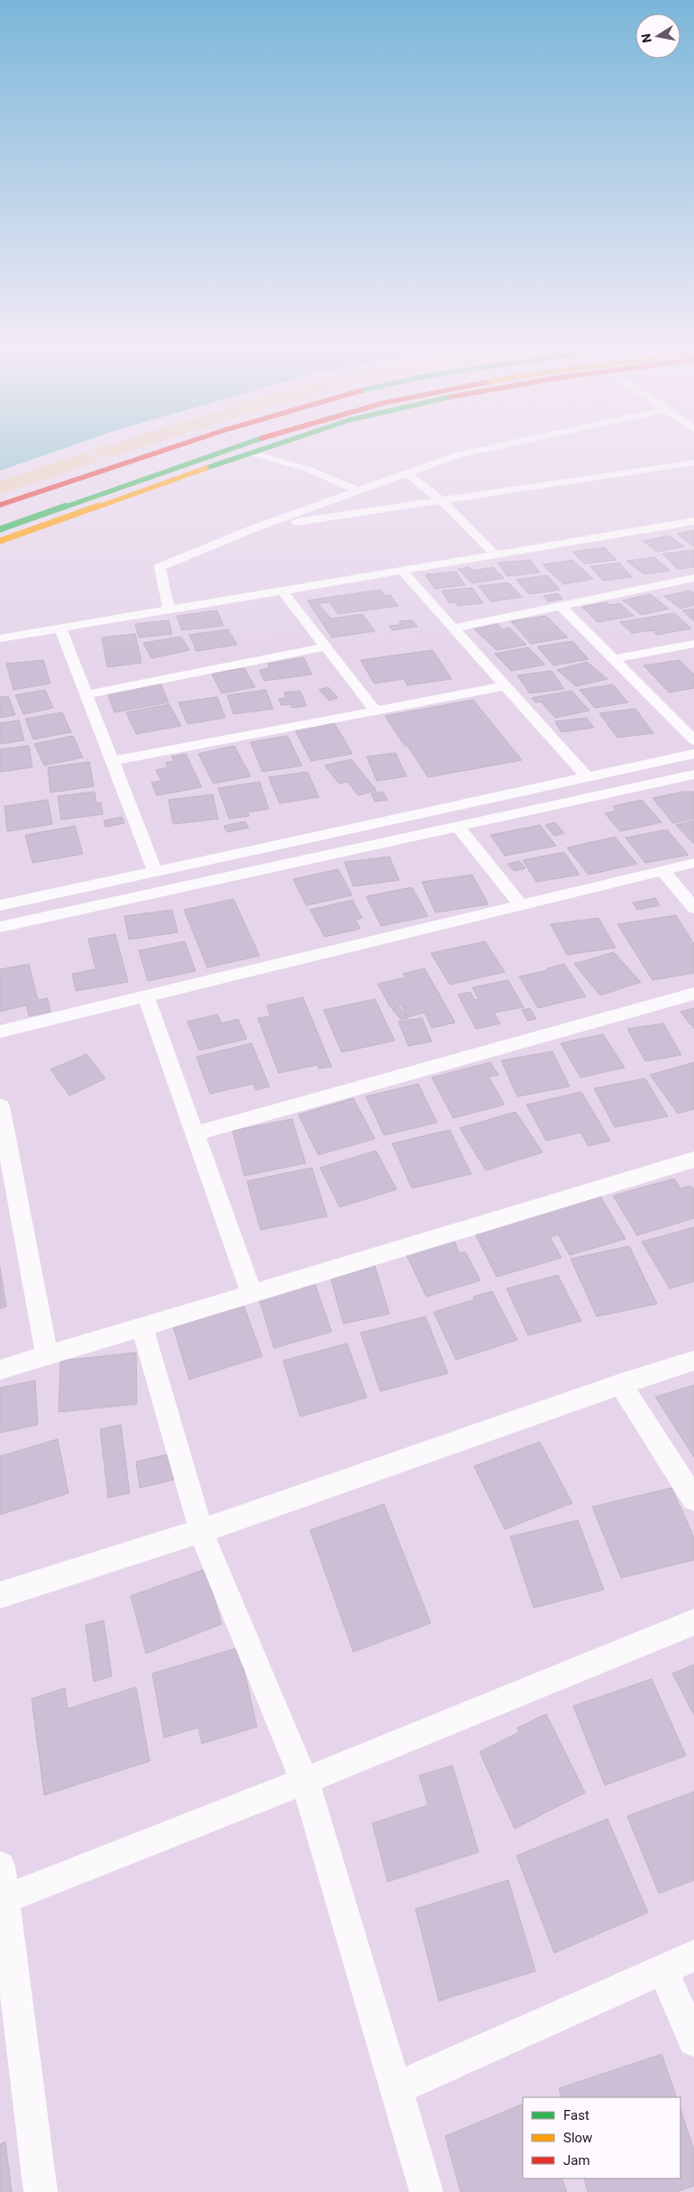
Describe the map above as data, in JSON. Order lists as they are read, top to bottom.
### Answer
{
  "legend": ["Fast", "Slow", "Jam"],
  "north": "left"
}
